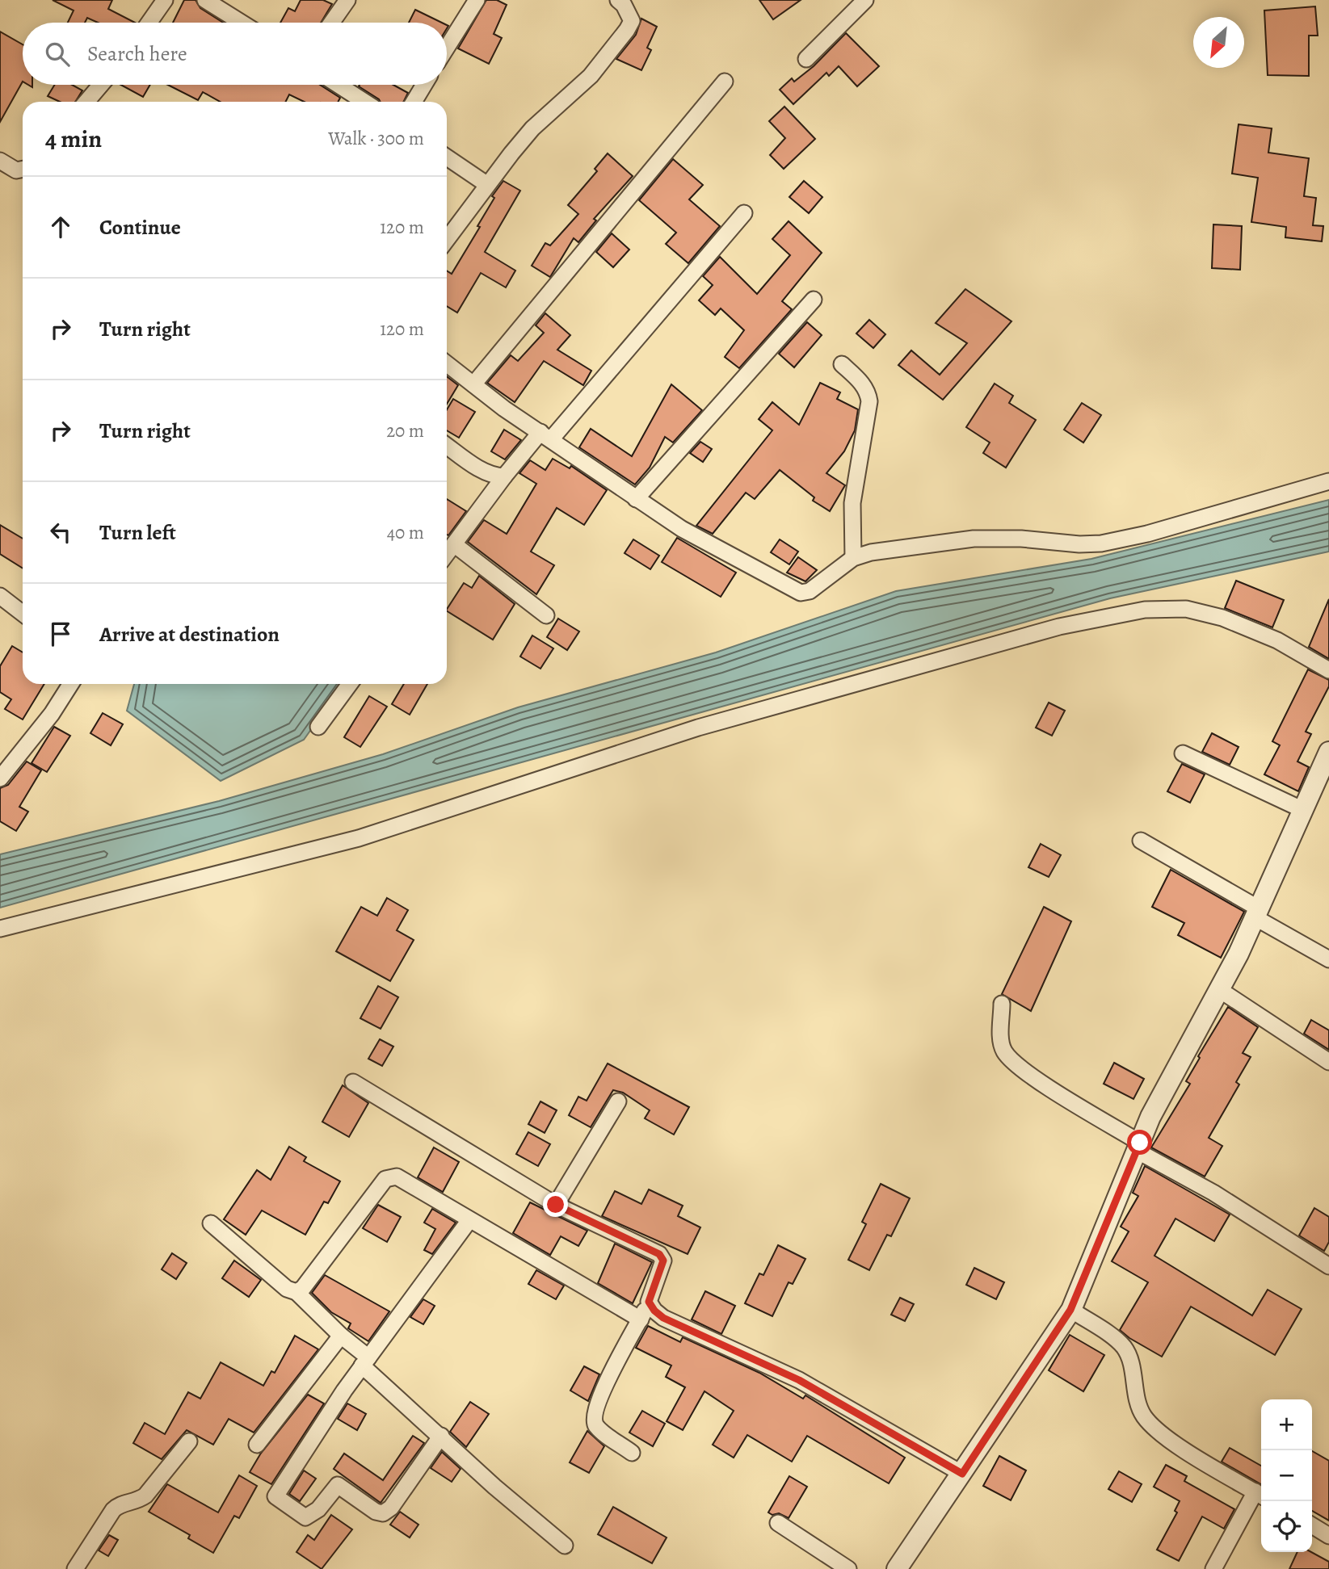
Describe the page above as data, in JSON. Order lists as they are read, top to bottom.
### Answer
{
  "north": "bottom left",
  "page": {
    "search": "Search here",
    "heading": ["4 min", "Walk · 300 m"],
    "list": [
      ["Continue", "120 m"],
      ["Turn right", "120 m"],
      ["Turn right", "20 m"],
      ["Turn left", "40 m"],
      "Arrive at destination"
    ],
    "map_buttons": ["+", "−"]
  }
}
